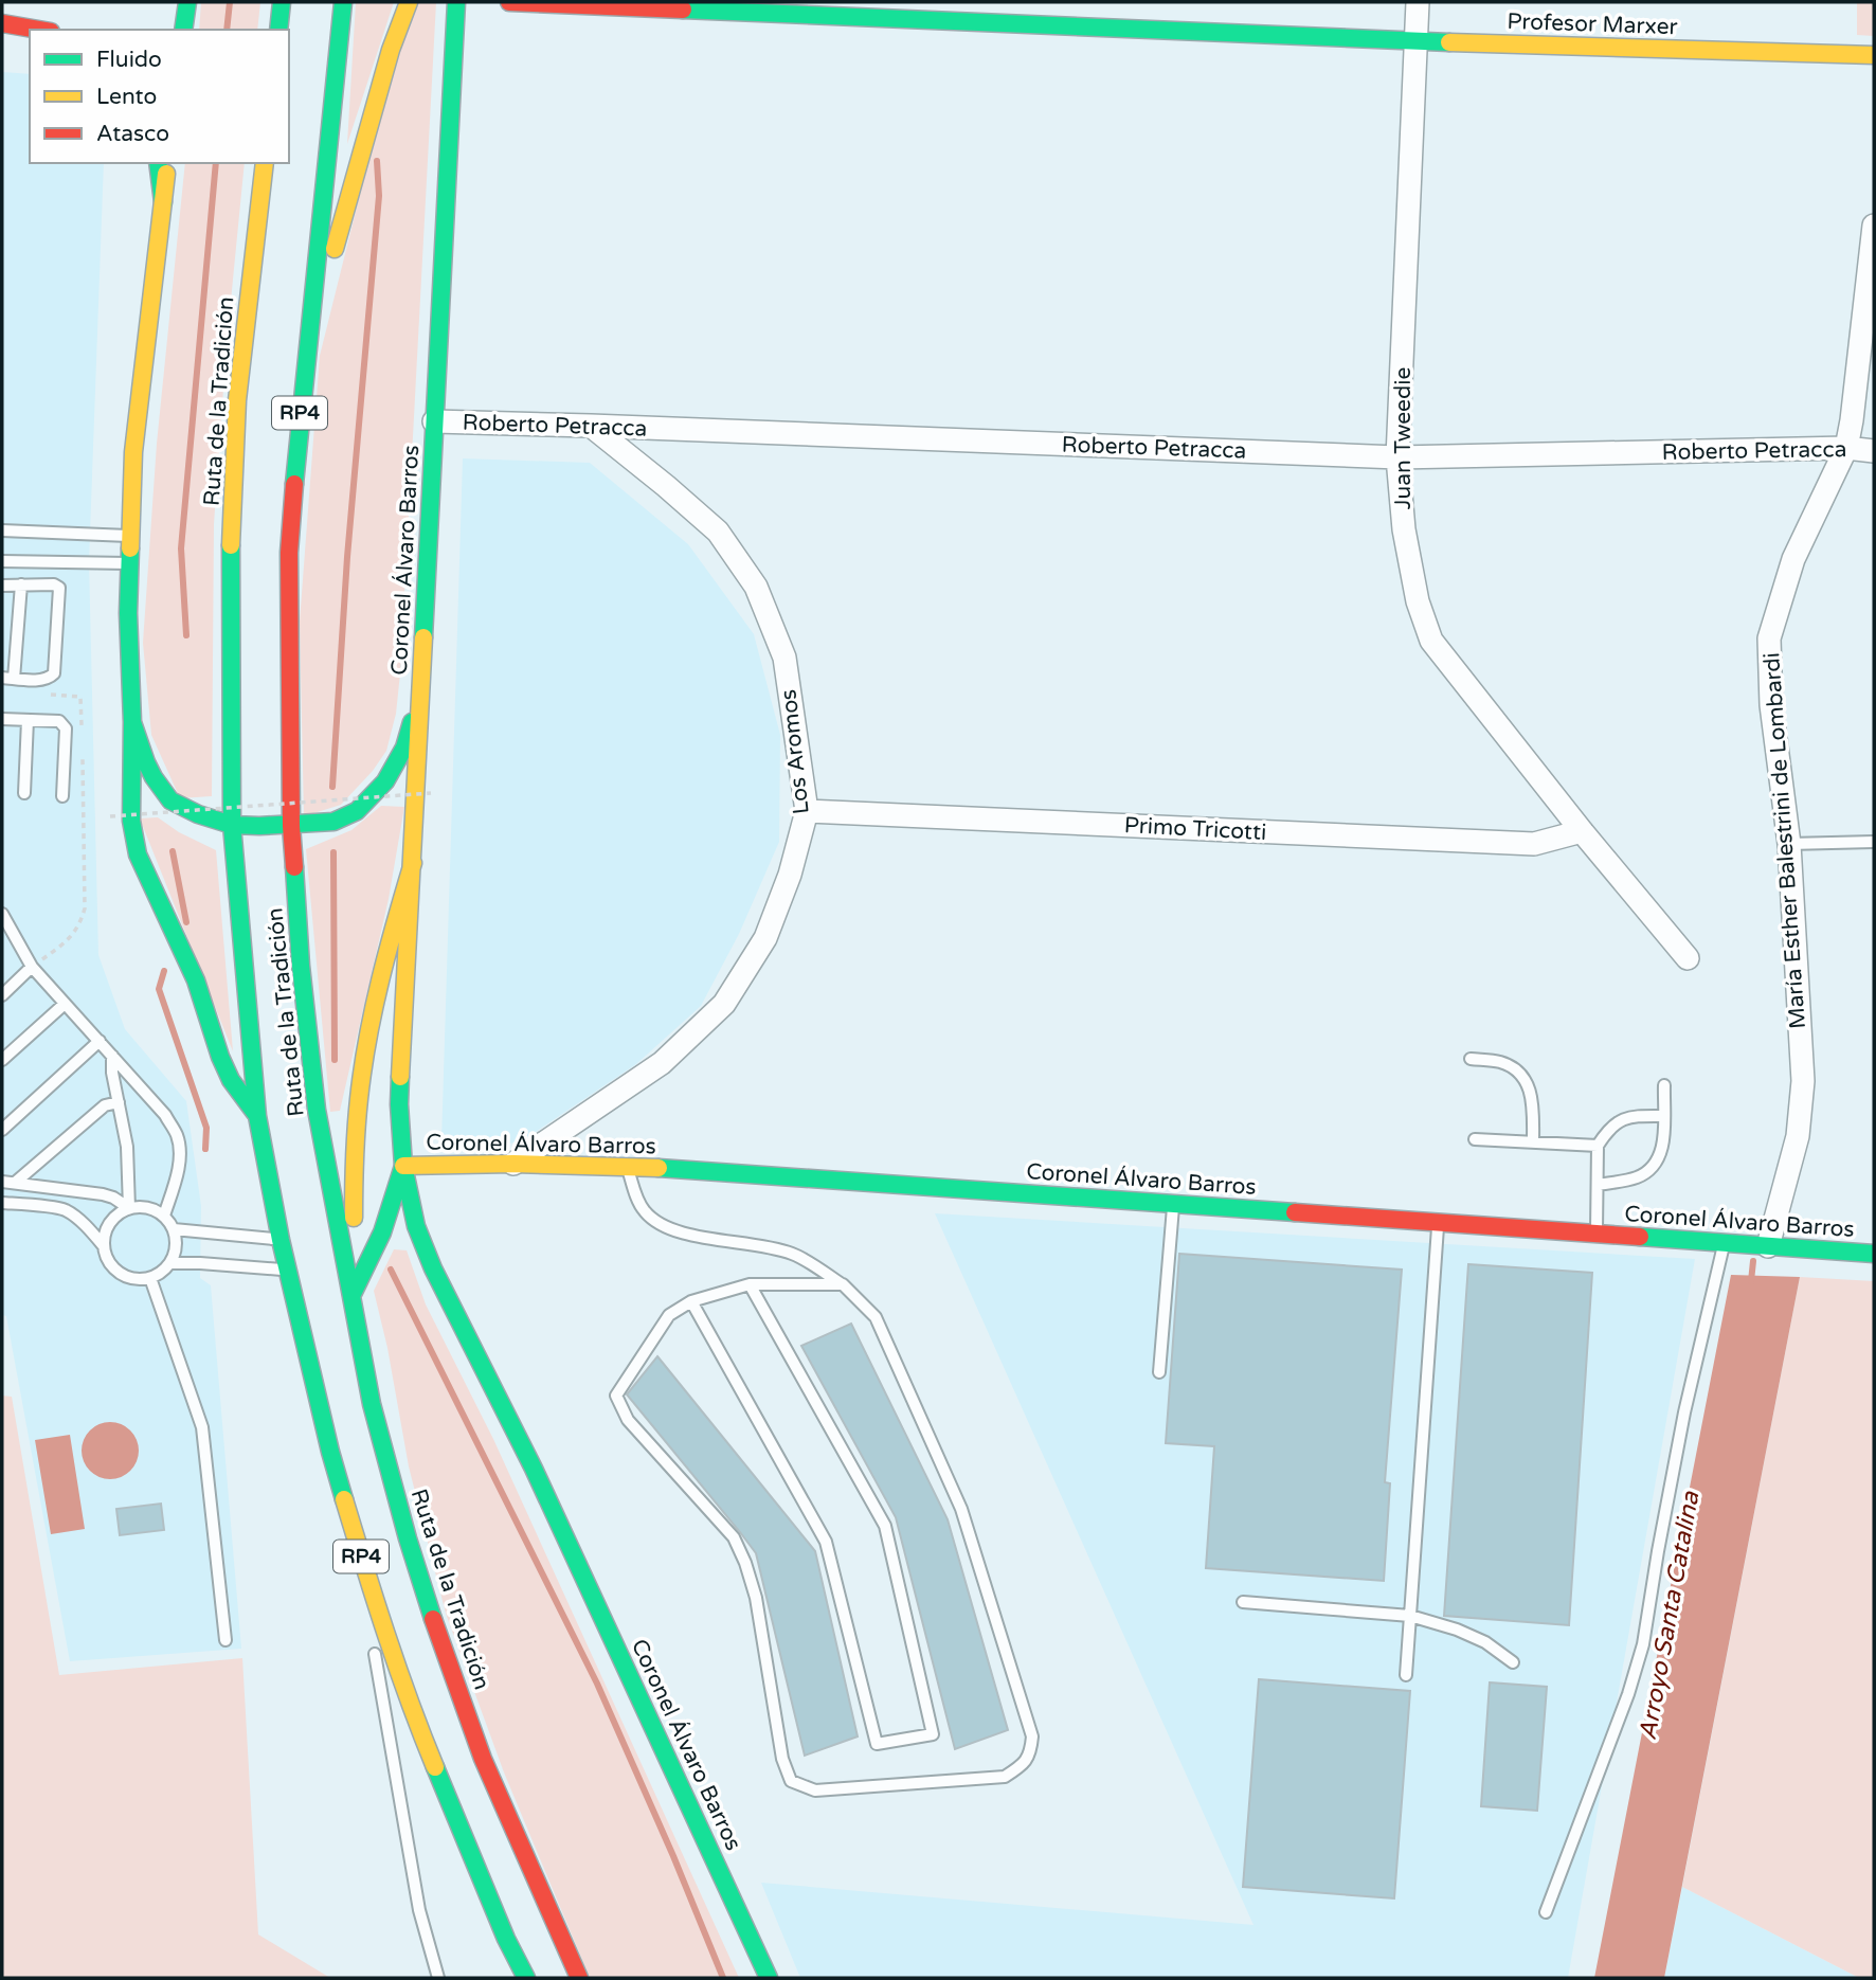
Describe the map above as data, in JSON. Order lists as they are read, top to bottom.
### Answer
{
  "streets": {
    "main road": [
      "Profesor Marxer",
      "Ruta de la Tradición",
      "RP4",
      "Coronel Álvaro Barros"
    ],
    "street": [
      "Roberto Petracca",
      "Juan Tweedie",
      "Los Aromos",
      "Primo Tricotti",
      "María Esther Balestrini de Lombardi"
    ]
  },
  "crossings": [
    ["Profesor Marxer", "Juan Tweedie"],
    ["Roberto Petracca", "Juan Tweedie"],
    ["Roberto Petracca", "Coronel Álvaro Barros"],
    ["Roberto Petracca", "Los Aromos"],
    ["Roberto Petracca", "María Esther Balestrini de Lombardi"],
    ["Juan Tweedie", "Primo Tricotti"],
    ["Coronel Álvaro Barros", "Los Aromos"],
    ["Coronel Álvaro Barros", "María Esther Balestrini de Lombardi"],
    ["Los Aromos", "Primo Tricotti"]
  ],
  "water": ["Arroyo Santa Catalina"],
  "legend": ["Fluido", "Lento", "Atasco"]
}
